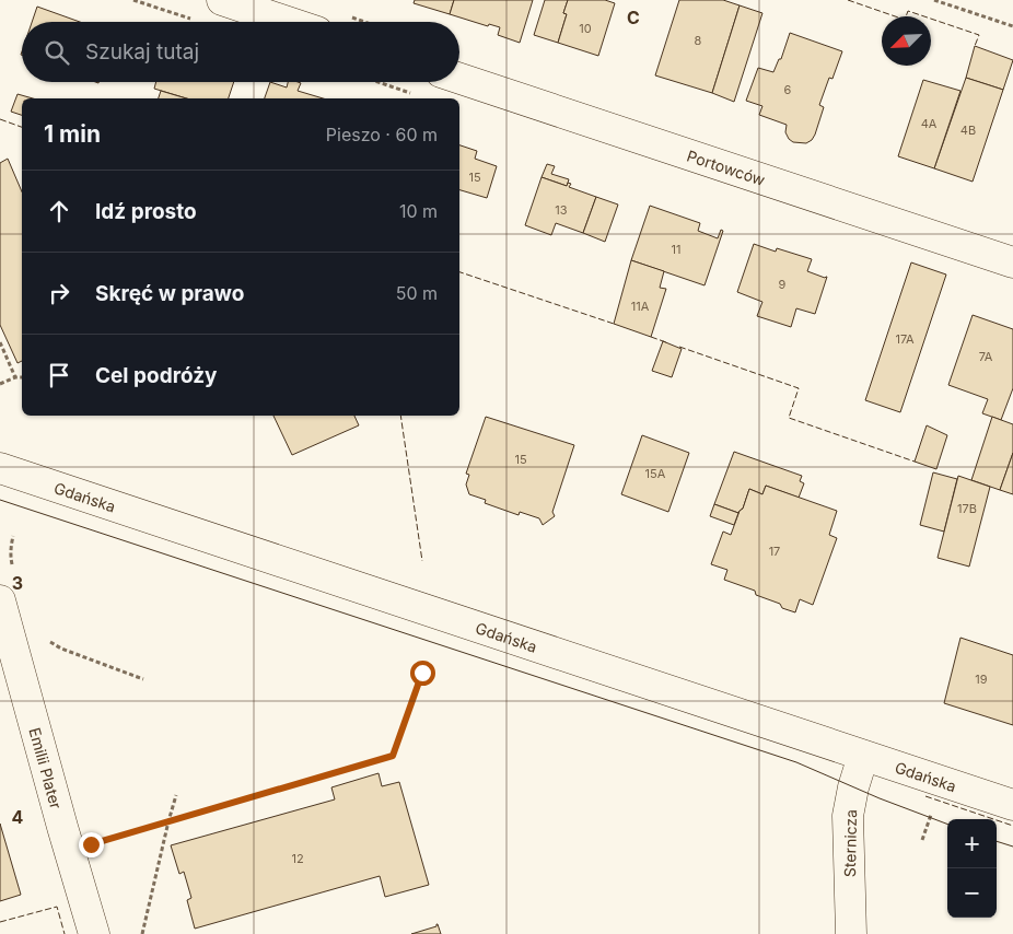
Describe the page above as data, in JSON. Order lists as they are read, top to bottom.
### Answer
{
  "streets": {
    "street": [
      "Portowców",
      "Gdańska",
      "Emilii Plater",
      "Sternicza"
    ]
  },
  "crossings": [
    ["Gdańska", "Sternicza"]
  ],
  "house_numbers": [
    "10",
    "8",
    "6",
    "4A",
    "4B",
    "15",
    "13",
    "11",
    "9",
    "11A",
    "17A",
    "7A",
    "15",
    "15A",
    "17B",
    "17",
    "19",
    "12"
  ],
  "north": "bottom left",
  "page": {
    "search": "Szukaj tutaj",
    "heading": ["1 min", "Pieszo · 60 m"],
    "list": [
      ["Idź prosto", "10 m"],
      ["Skręć w prawo", "50 m"],
      "Cel podróży"
    ],
    "map_buttons": ["+", "−"]
  },
  "grid": {
    "columns": ["C"],
    "rows": ["3", "4"]
  }
}
